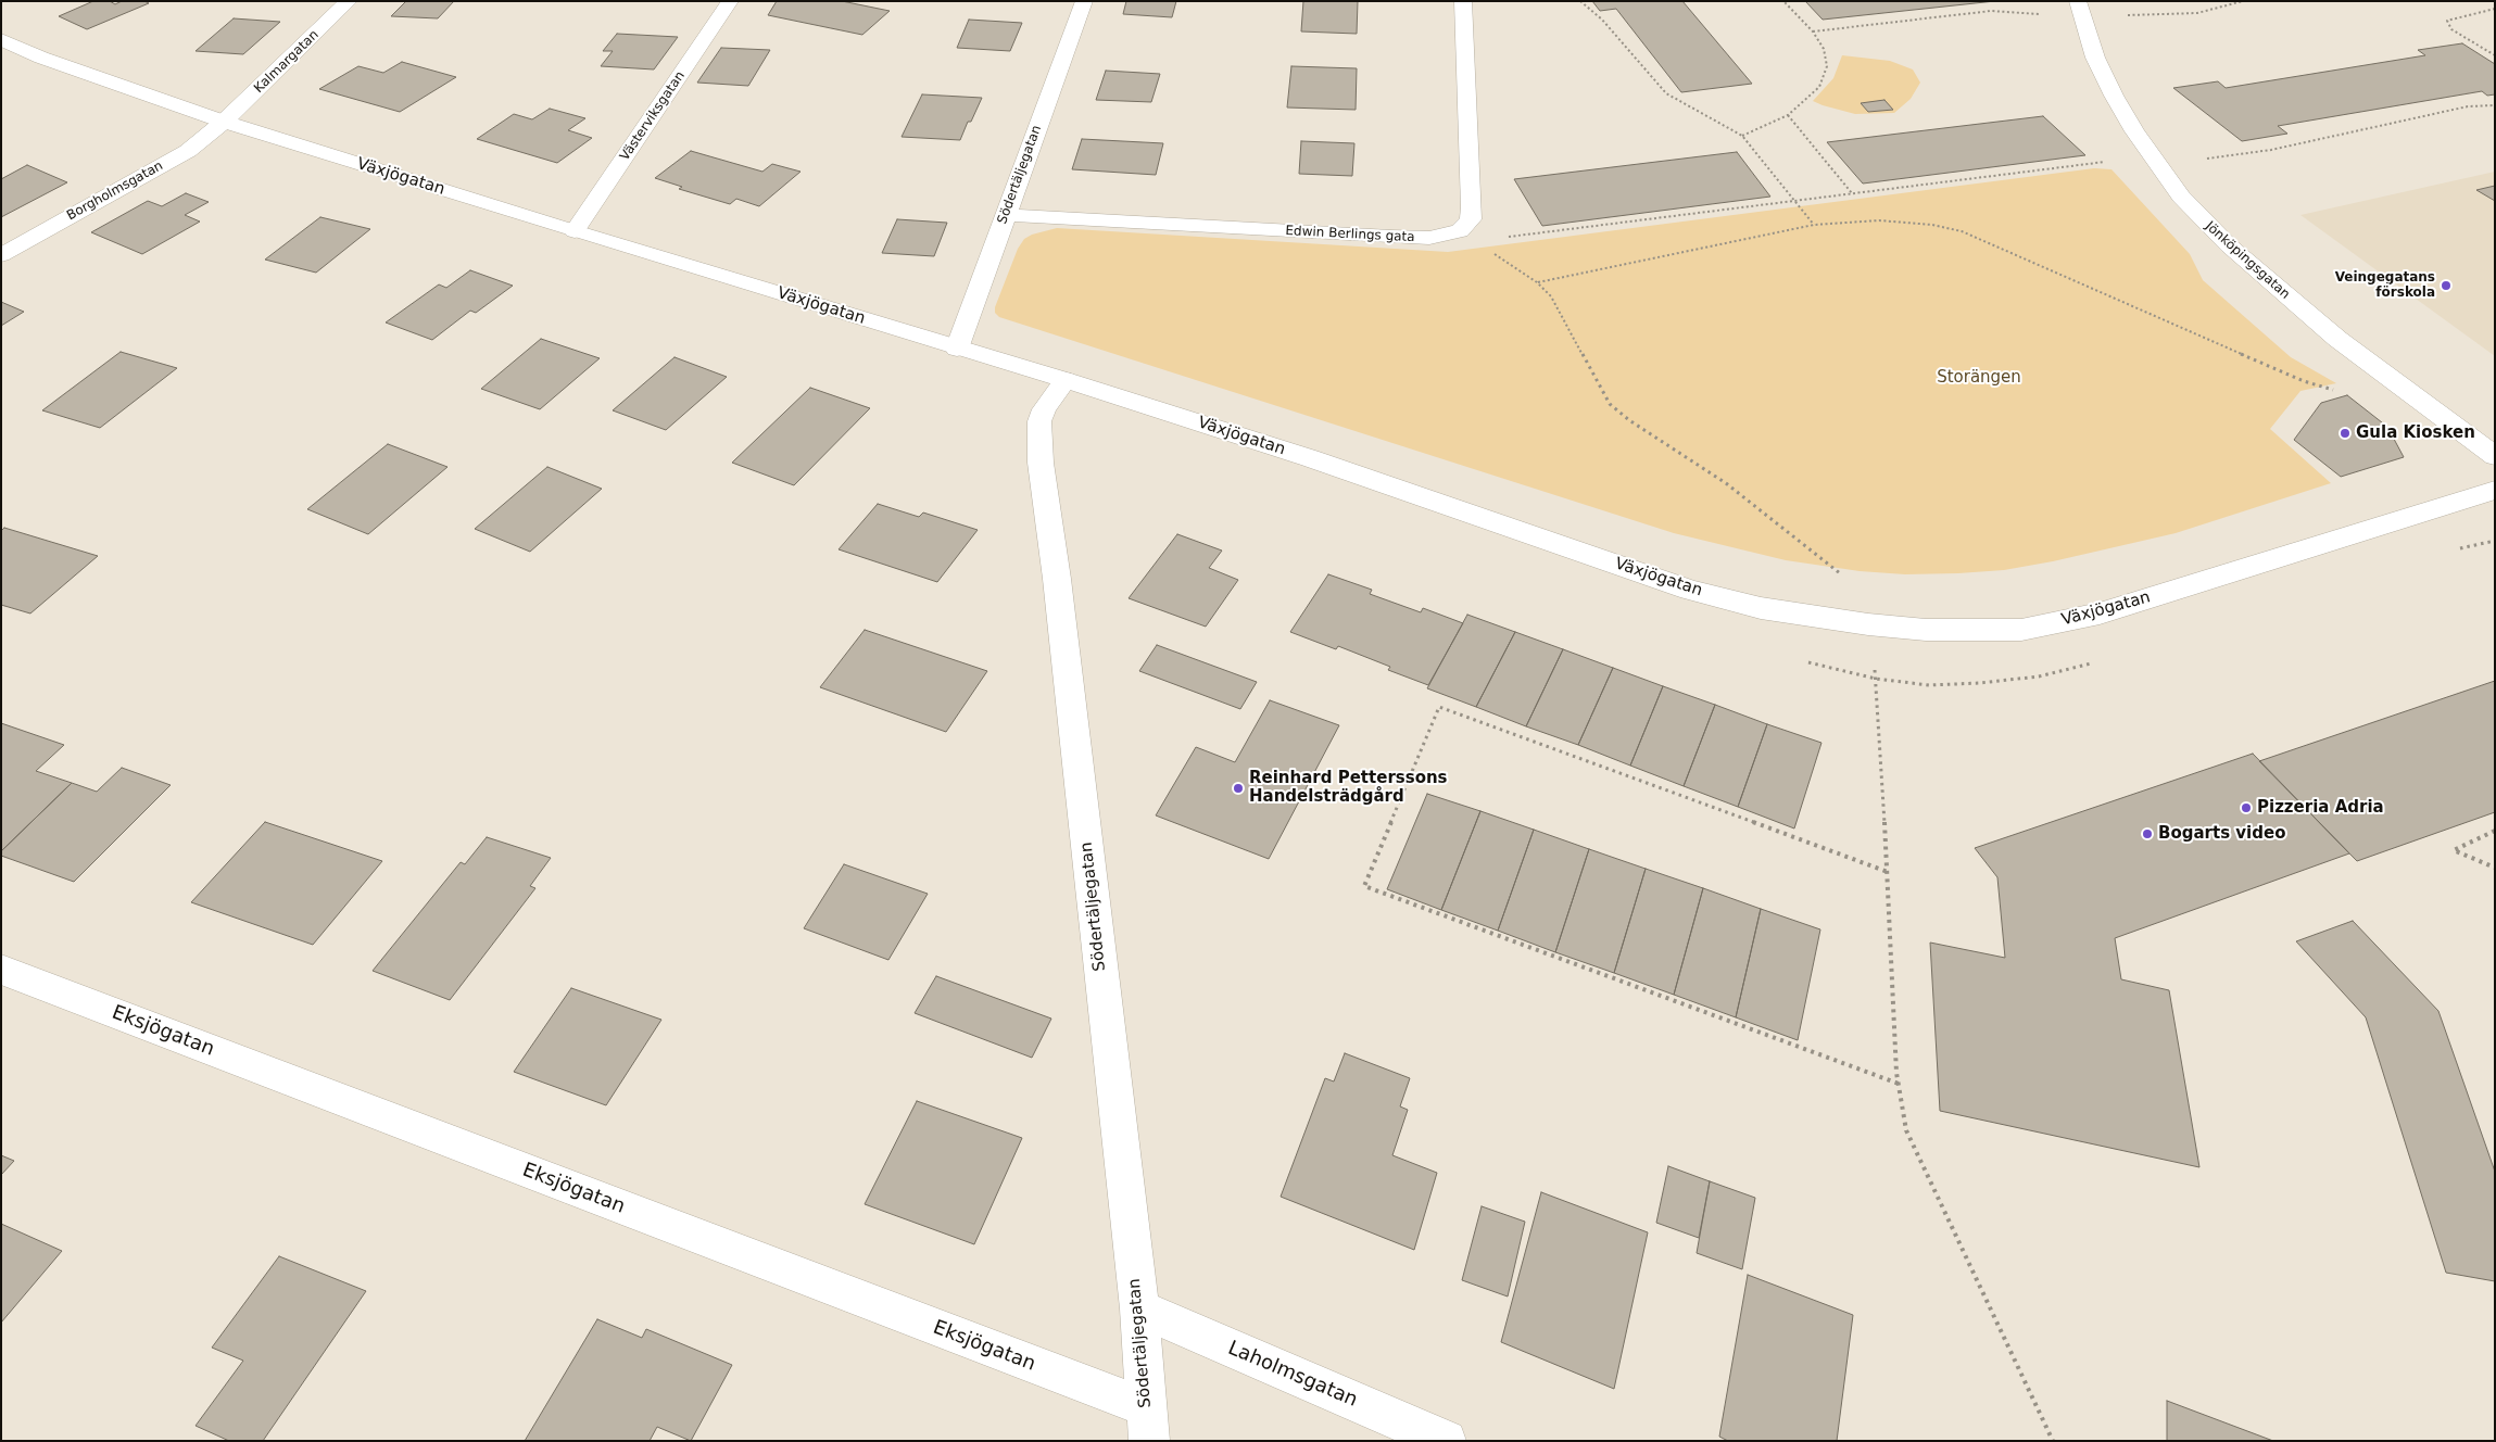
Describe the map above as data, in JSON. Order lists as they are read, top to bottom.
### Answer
{
  "streets": {
    "street": [
      "Kalmargatan",
      "Västerviksgatan",
      "Södertäljegatan",
      "Växjögatan",
      "Borgholmsgatan",
      "Edwin Berlings gata",
      "Jönköpingsgatan",
      "Eksjögatan",
      "Laholmsgatan"
    ]
  },
  "crossings": [
    ["Kalmargatan", "Växjögatan"],
    ["Kalmargatan", "Borgholmsgatan"],
    ["Västerviksgatan", "Växjögatan"],
    ["Södertäljegatan", "Växjögatan"],
    ["Södertäljegatan", "Edwin Berlings gata"],
    ["Södertäljegatan", "Eksjögatan"],
    ["Södertäljegatan", "Laholmsgatan"],
    ["Växjögatan", "Borgholmsgatan"]
  ],
  "parks": ["Storängen"],
  "places": [
    "Veingegatans förskola",
    "Gula Kiosken",
    "Reinhard Petterssons Handelsträdgård",
    "Pizzeria Adria",
    "Bogarts video"
  ]
}
